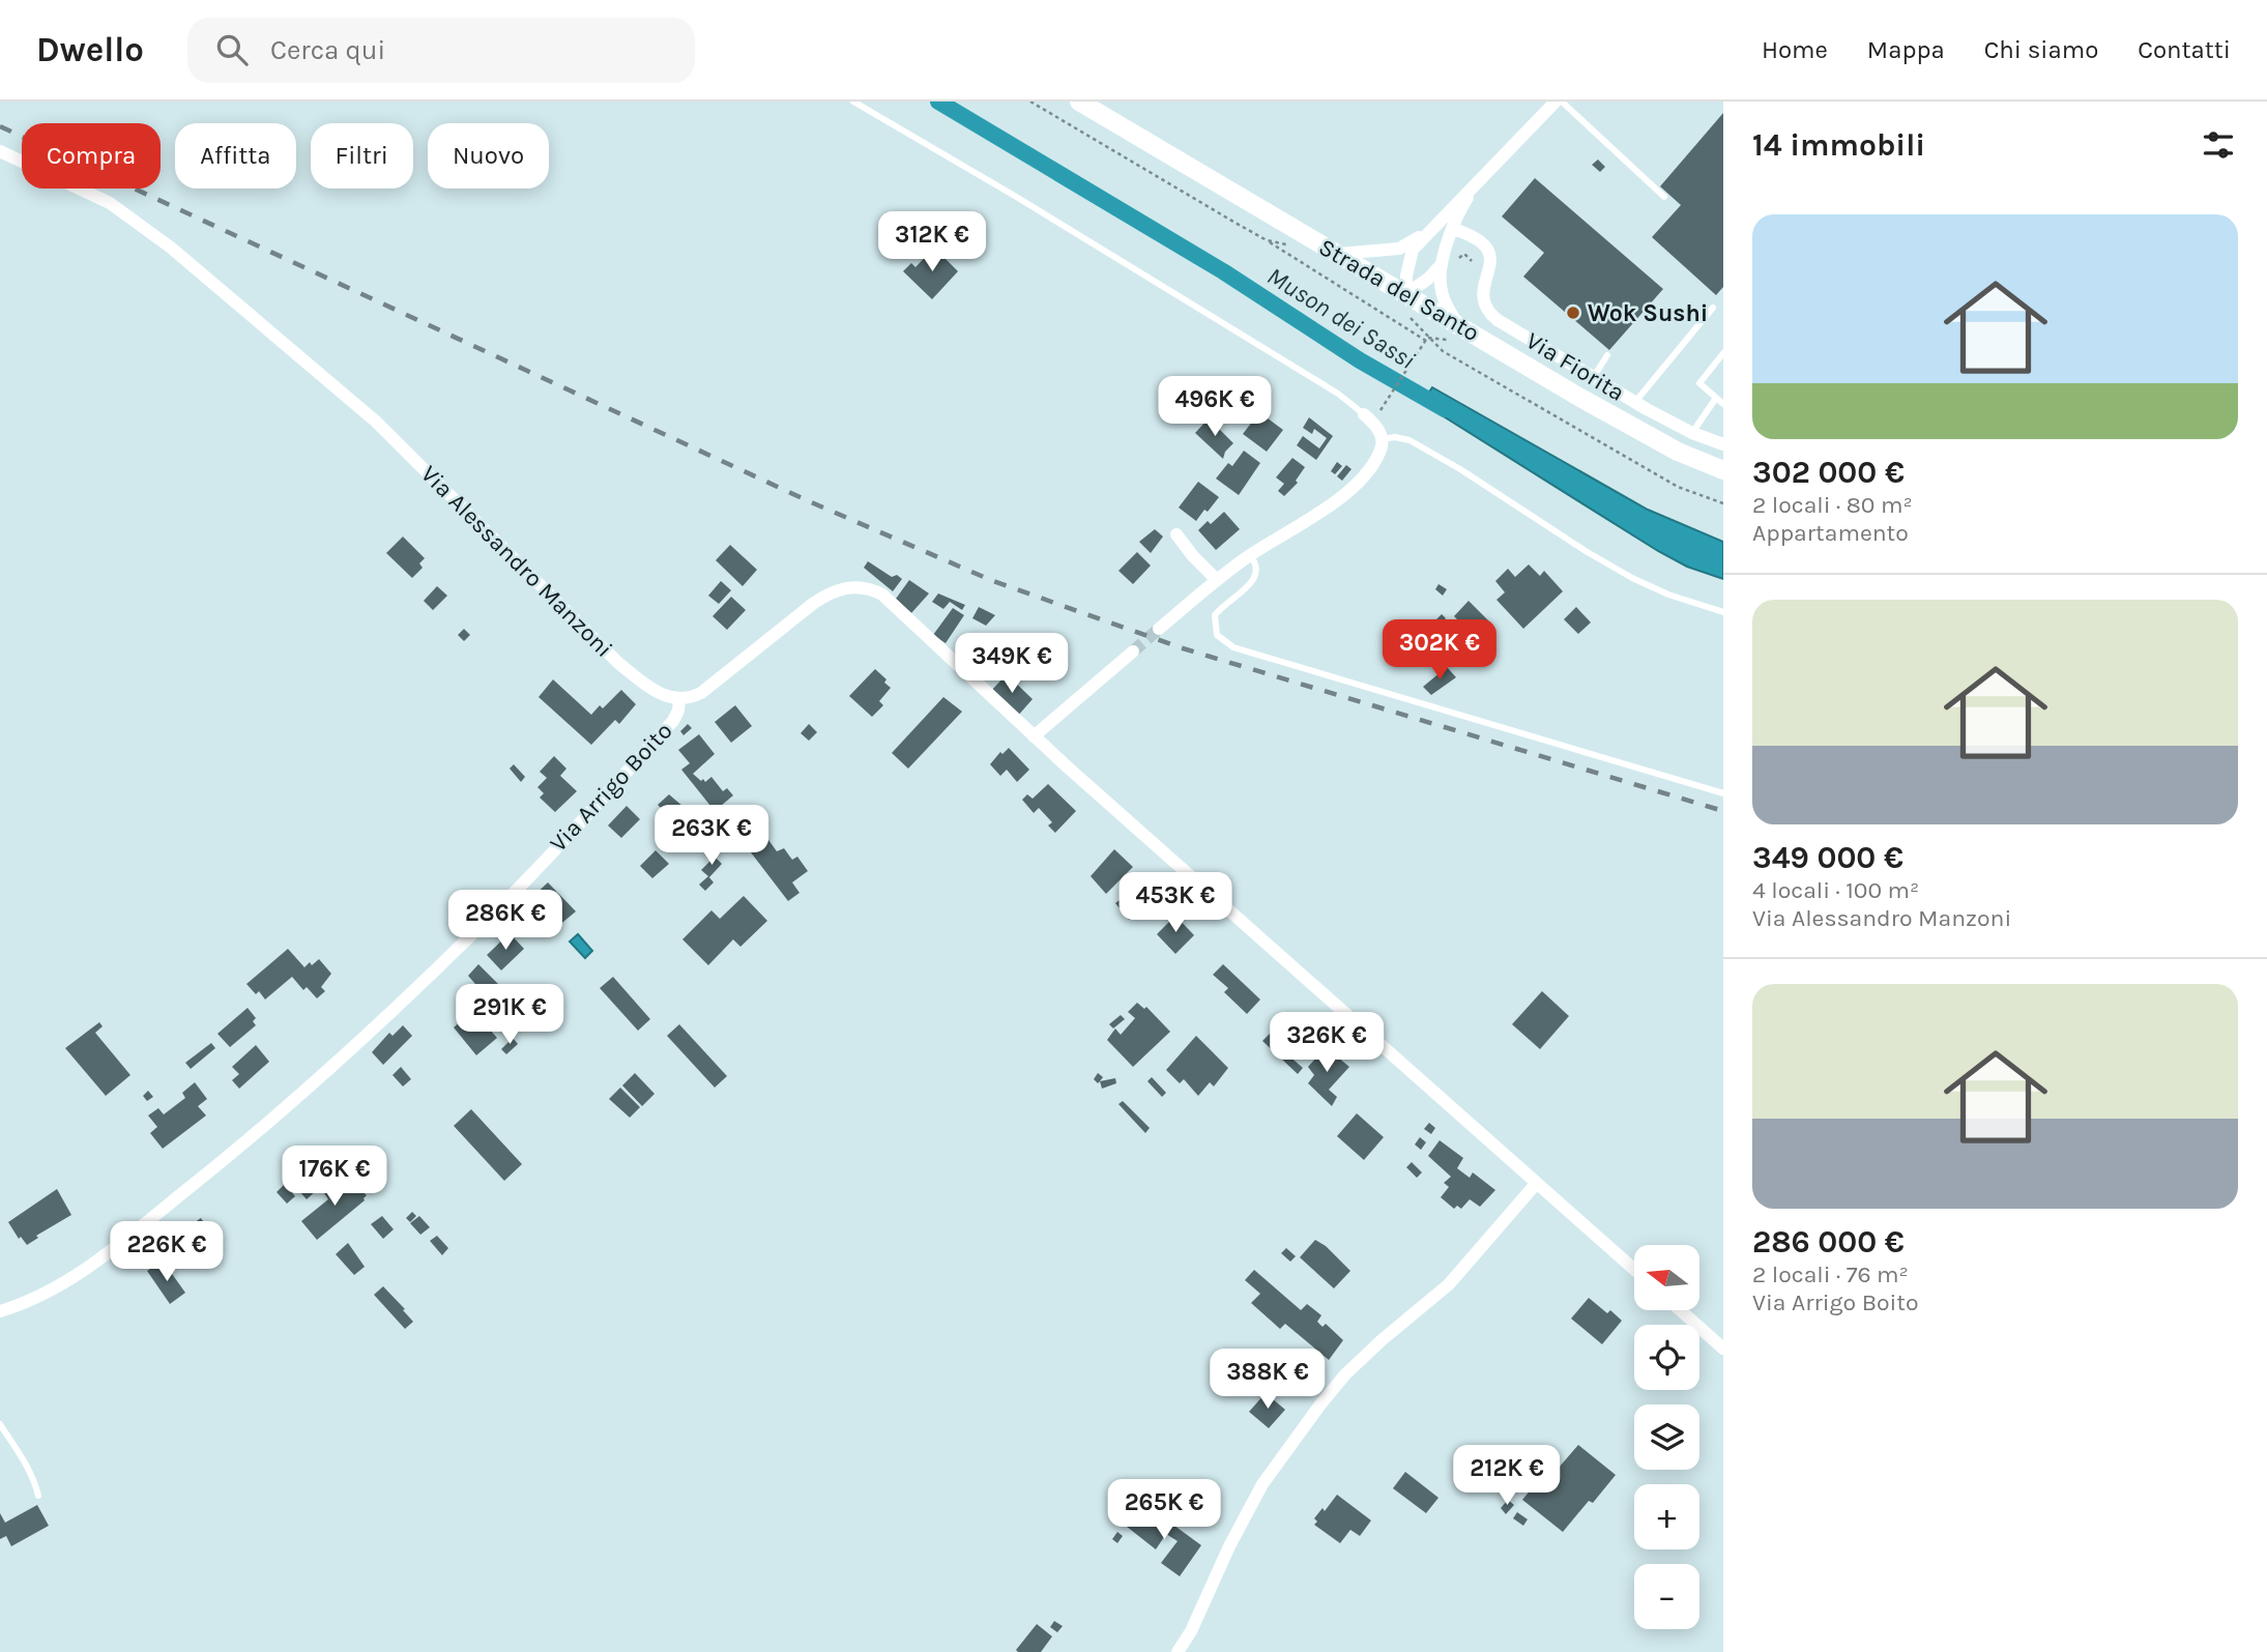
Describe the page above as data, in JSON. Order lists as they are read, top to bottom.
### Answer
{
  "streets": {
    "main road": ["Strada del Santo"],
    "street": ["Via Fiorita", "Via Alessandro Manzoni", "Via Arrigo Boito"]
  },
  "crossings": [
    ["Via Alessandro Manzoni", "Via Arrigo Boito"]
  ],
  "water": ["Muson dei Sassi"],
  "places": ["Wok Sushi"],
  "north": "left",
  "page": {
    "header": "Dwello",
    "search": "Cerca qui",
    "nav": [
      "Home",
      "Mappa",
      "Chi siamo",
      "Contatti"
    ],
    "heading": "14 immobili",
    "chip": [
      "Compra",
      "Affitta",
      "Filtri",
      "Nuovo"
    ],
    "list": [
      {
        "name": "302 000 €",
        "note": "2 locali · 80 m² · Appartamento"
      },
      {
        "name": "349 000 €",
        "note": "4 locali · 100 m² · Via Alessandro Manzoni"
      },
      {
        "name": "286 000 €",
        "note": "2 locali · 76 m² · Via Arrigo Boito"
      }
    ],
    "price": [
      "312K €",
      "496K €",
      "302K €",
      "349K €",
      "263K €",
      "453K €",
      "286K €",
      "291K €",
      "326K €",
      "176K €",
      "226K €",
      "388K €",
      "212K €",
      "265K €"
    ],
    "map_buttons": ["+", "−"]
  }
}
